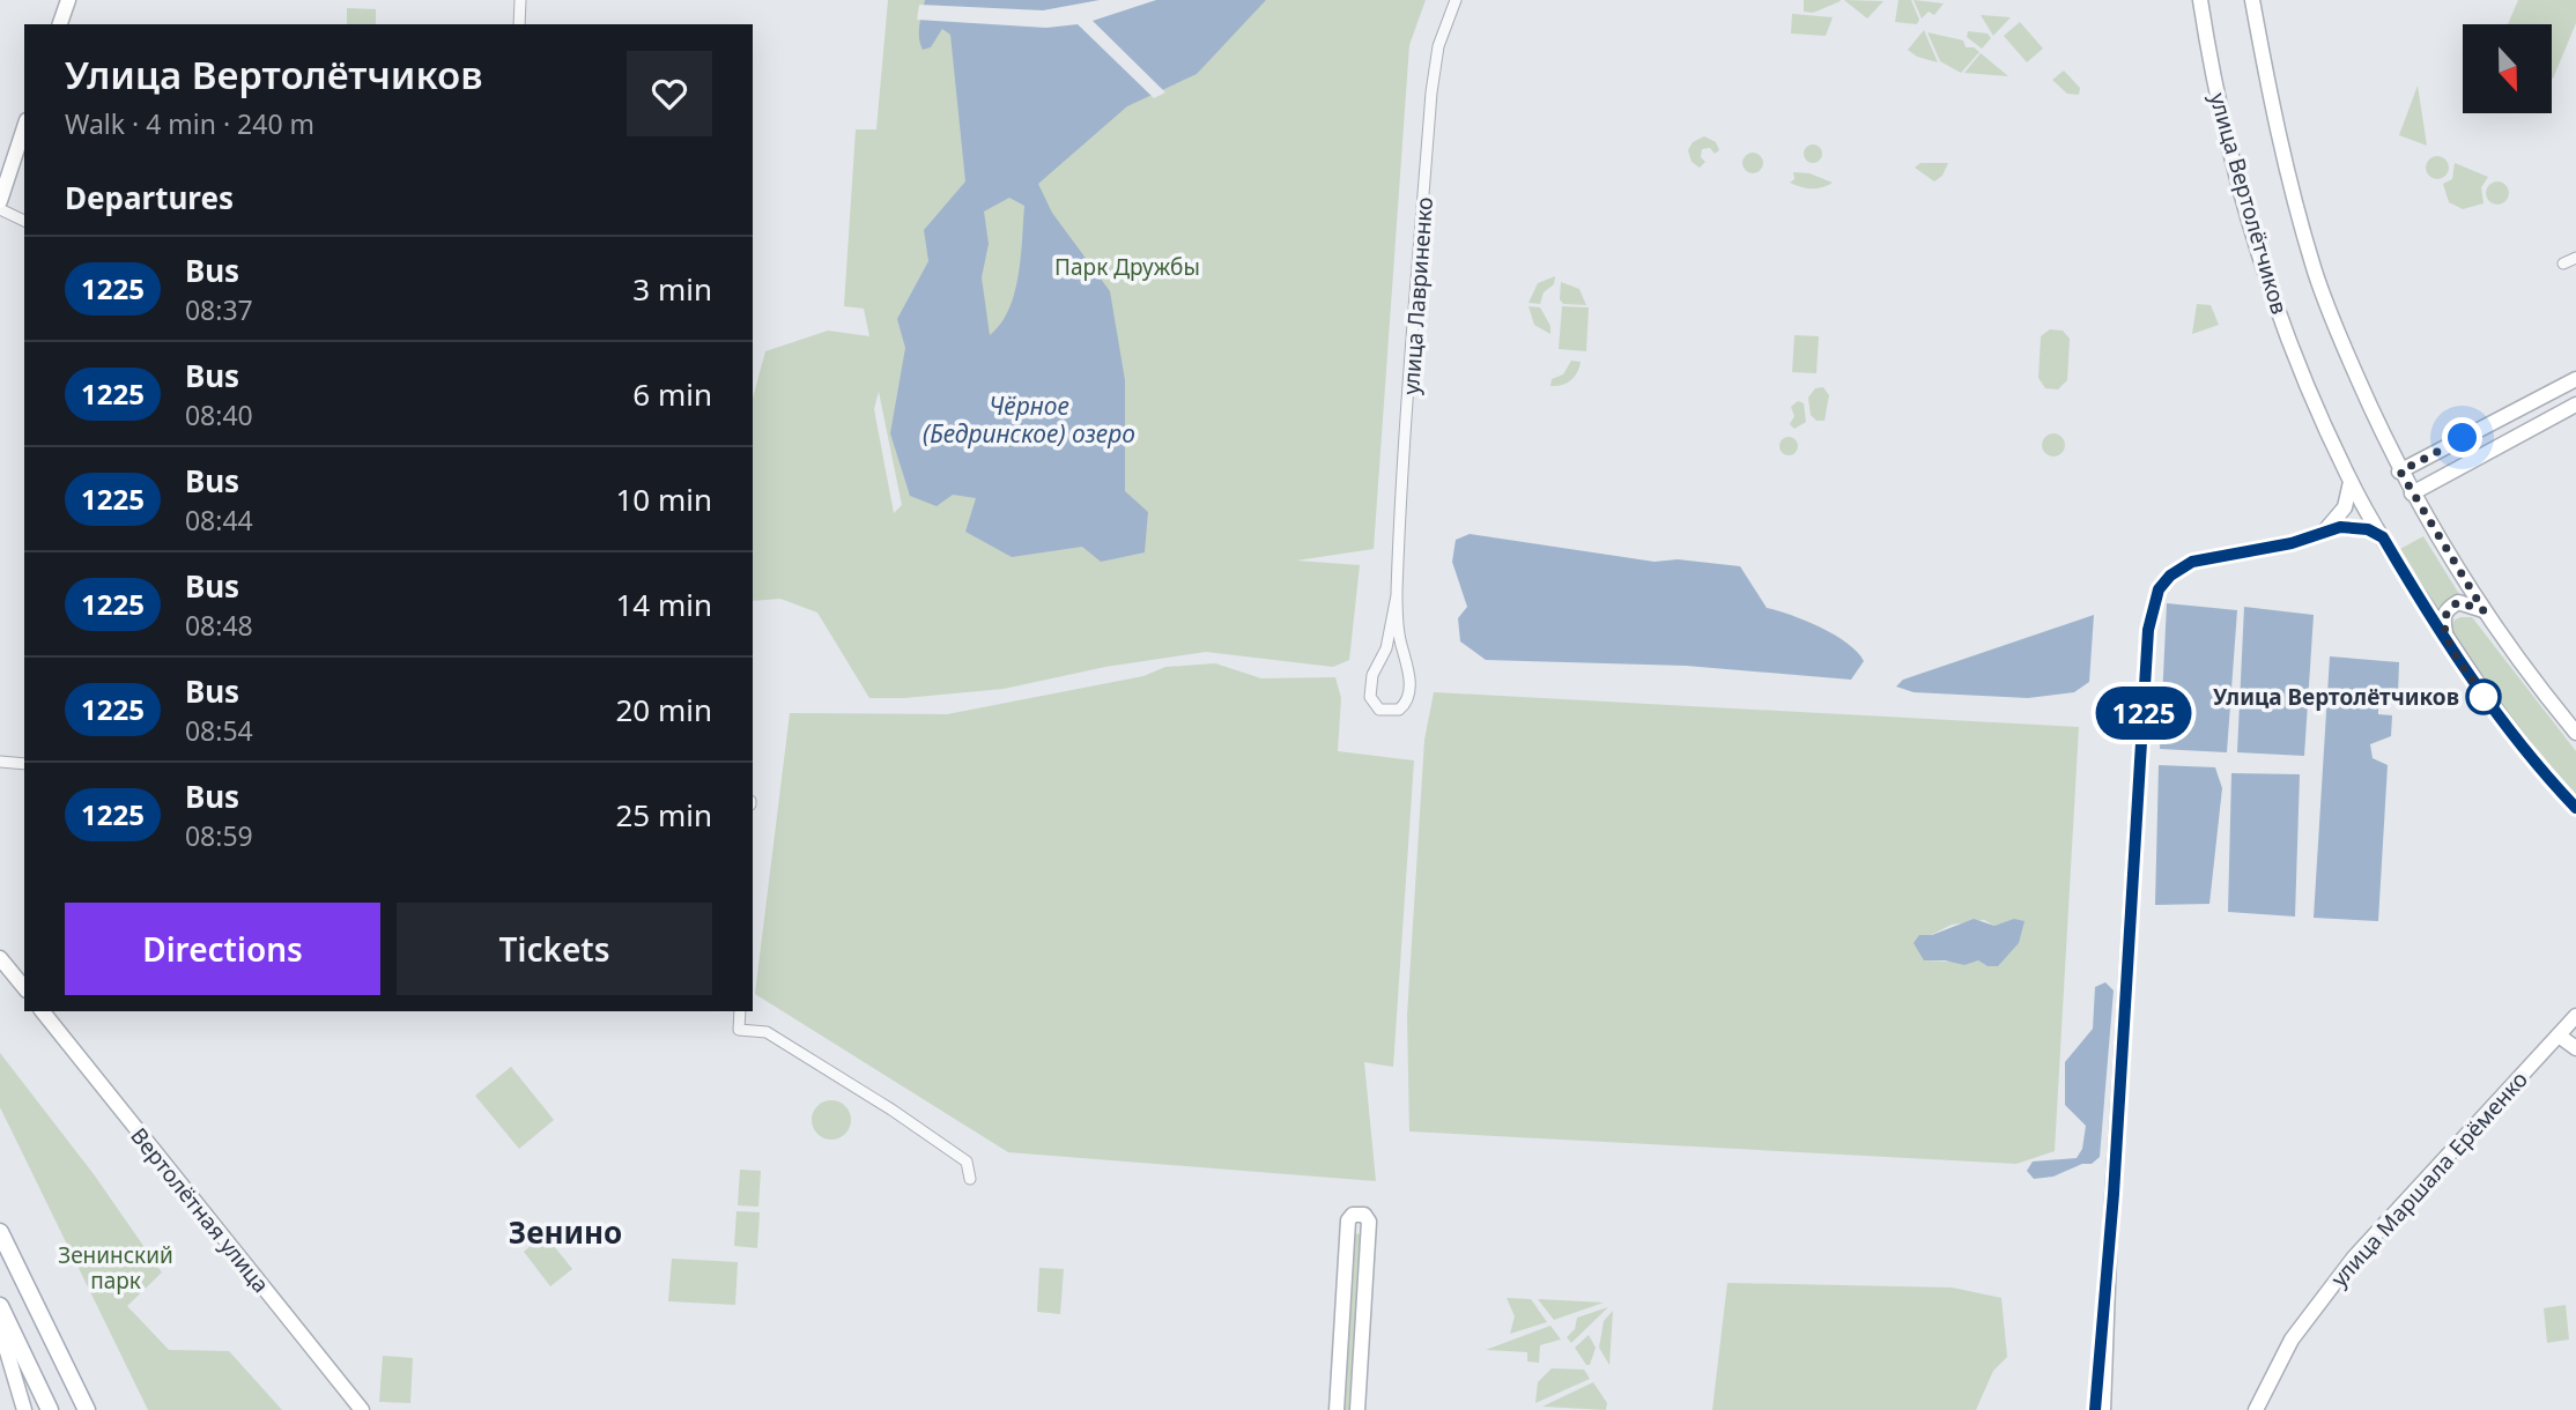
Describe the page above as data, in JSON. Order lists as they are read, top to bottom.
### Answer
{
  "streets": {
    "main road": ["улица Вертолётчиков", "улица Маршала Ерёменко", "Вертолётная улица"],
    "street": ["улица Лавриненко"]
  },
  "districts": ["Зенино"],
  "water": ["Чёрное (Бедринское) озеро"],
  "parks": ["Парк Дружбы", "Зенинский парк"],
  "places": ["Улица Вертолётчиков"],
  "lines": ["bus line 1225"],
  "north": "bottom",
  "page": {
    "on_map": "1225",
    "heading": [
      ["Улица Вертолётчиков", "Walk · 4 min · 240 m"],
      "Departures"
    ],
    "list": [
      {
        "mark": "1225",
        "name": "Bus",
        "note": "08:37",
        "value": "3 min"
      },
      {
        "mark": "1225",
        "name": "Bus",
        "note": "08:40",
        "value": "6 min"
      },
      {
        "mark": "1225",
        "name": "Bus",
        "note": "08:44",
        "value": "10 min"
      },
      {
        "mark": "1225",
        "name": "Bus",
        "note": "08:48",
        "value": "14 min"
      },
      {
        "mark": "1225",
        "name": "Bus",
        "note": "08:54",
        "value": "20 min"
      },
      {
        "mark": "1225",
        "name": "Bus",
        "note": "08:59",
        "value": "25 min"
      }
    ],
    "buttons": ["Directions", "Tickets"]
  }
}
